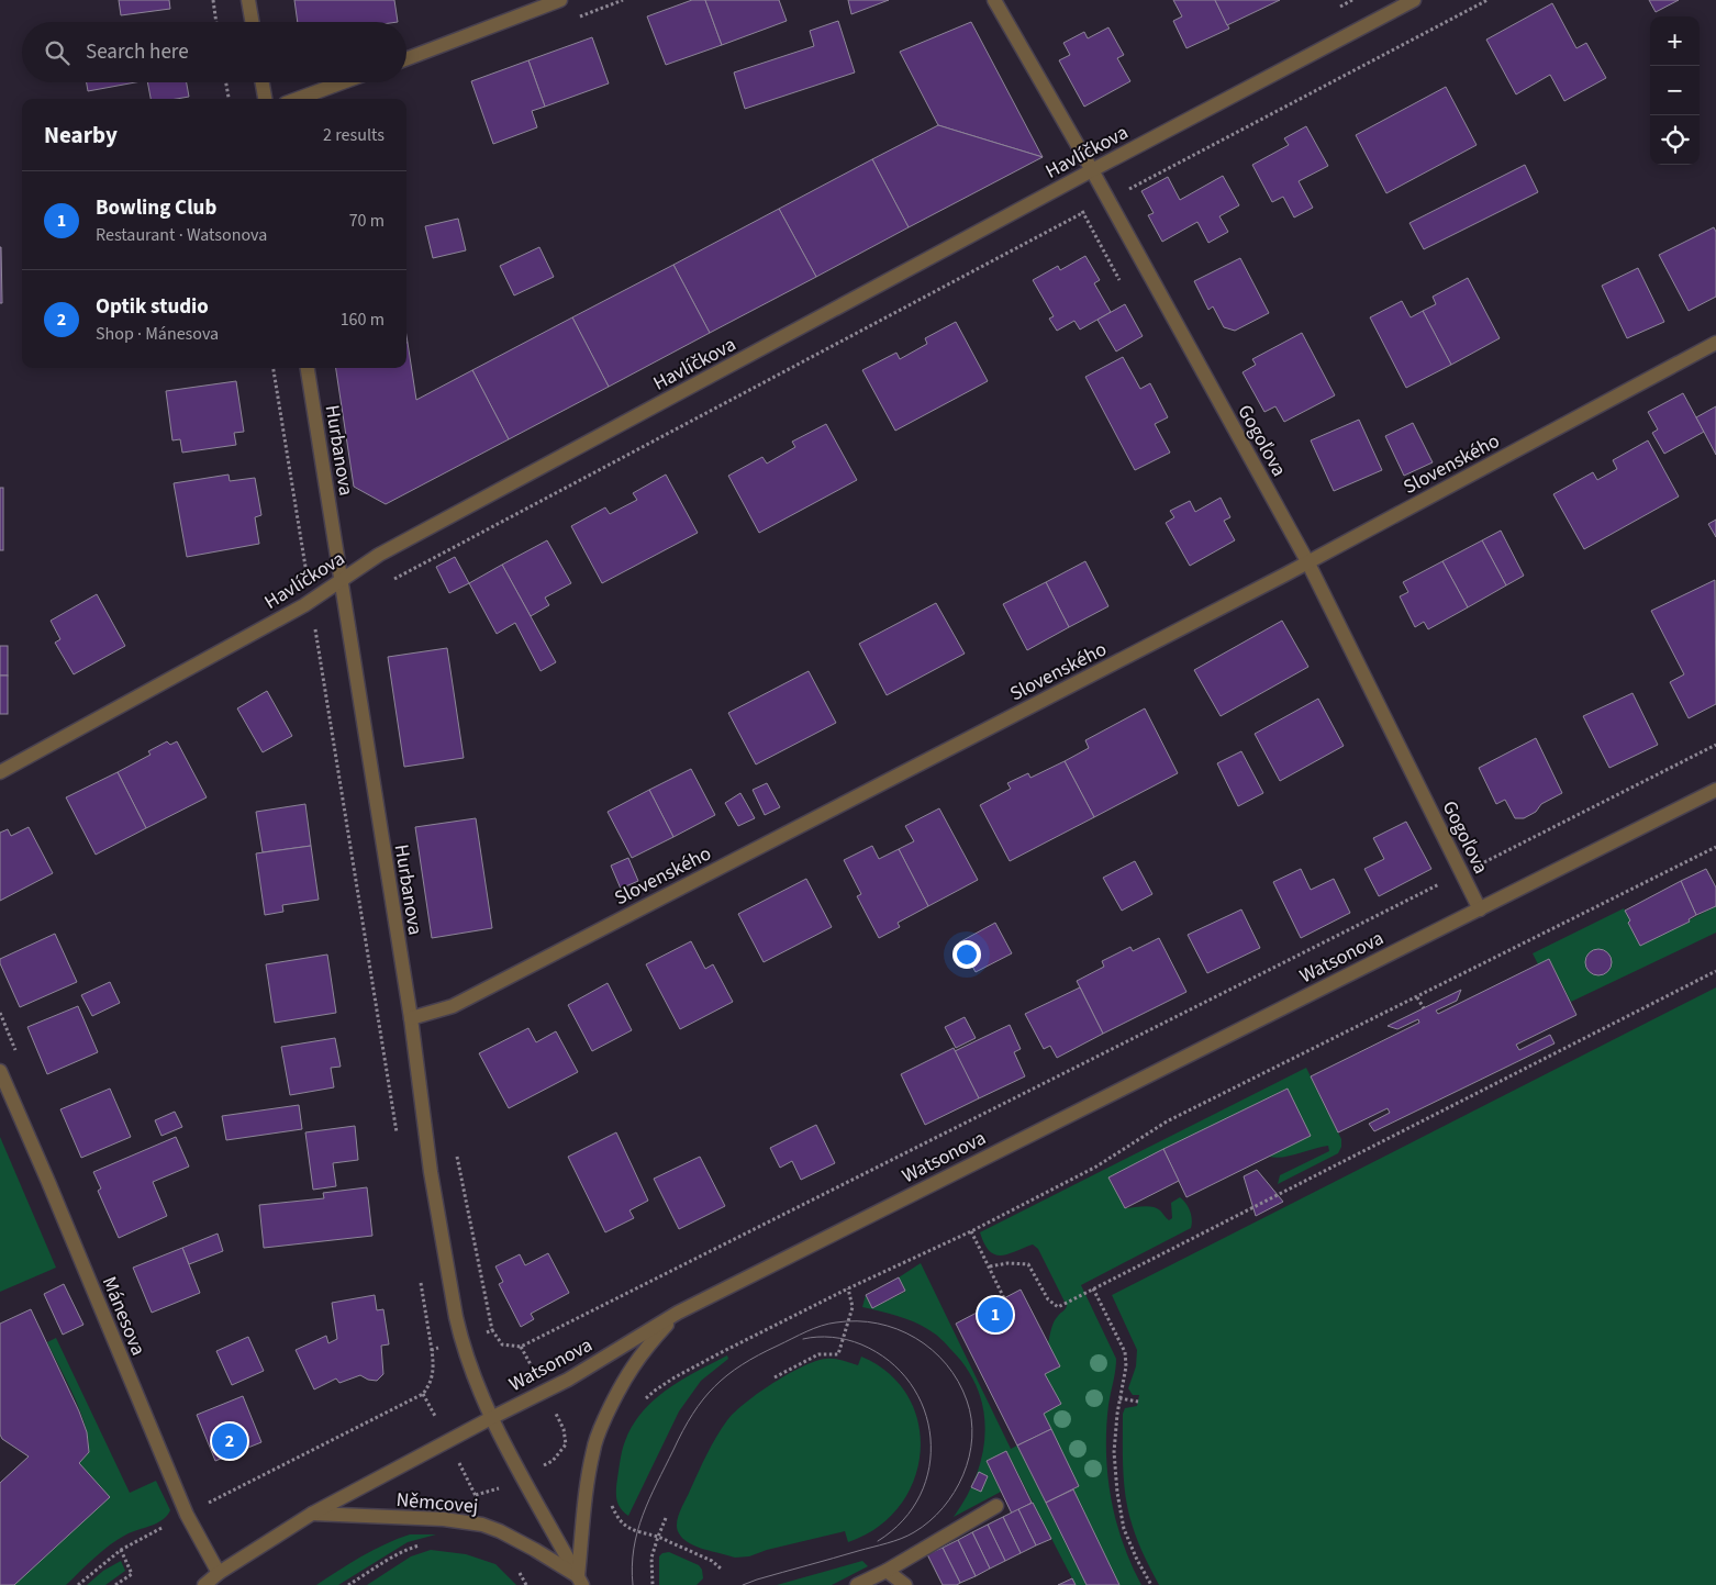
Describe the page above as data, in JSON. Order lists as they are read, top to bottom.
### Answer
{
  "streets": {
    "street": [
      "Havlíčkova",
      "Gogoľova",
      "Hurbanova",
      "Slovenského",
      "Watsonova",
      "Mánesova",
      "Němcovej"
    ]
  },
  "crossings": [
    ["Havlíčkova", "Gogoľova"],
    ["Havlíčkova", "Hurbanova"],
    ["Gogoľova", "Slovenského"],
    ["Gogoľova", "Watsonova"],
    ["Hurbanova", "Slovenského"],
    ["Hurbanova", "Watsonova"],
    ["Watsonova", "Mánesova"],
    ["Watsonova", "Němcovej"]
  ],
  "page": {
    "map_buttons": ["+", "−"],
    "search": "Search here",
    "heading": ["Nearby", "2 results"],
    "list": [
      {
        "mark": "1",
        "name": "Bowling Club",
        "note": "Restaurant · Watsonova",
        "value": "70 m"
      },
      {
        "mark": "2",
        "name": "Optik studio",
        "note": "Shop · Mánesova",
        "value": "160 m"
      }
    ],
    "pins": ["1", "2"]
  }
}
